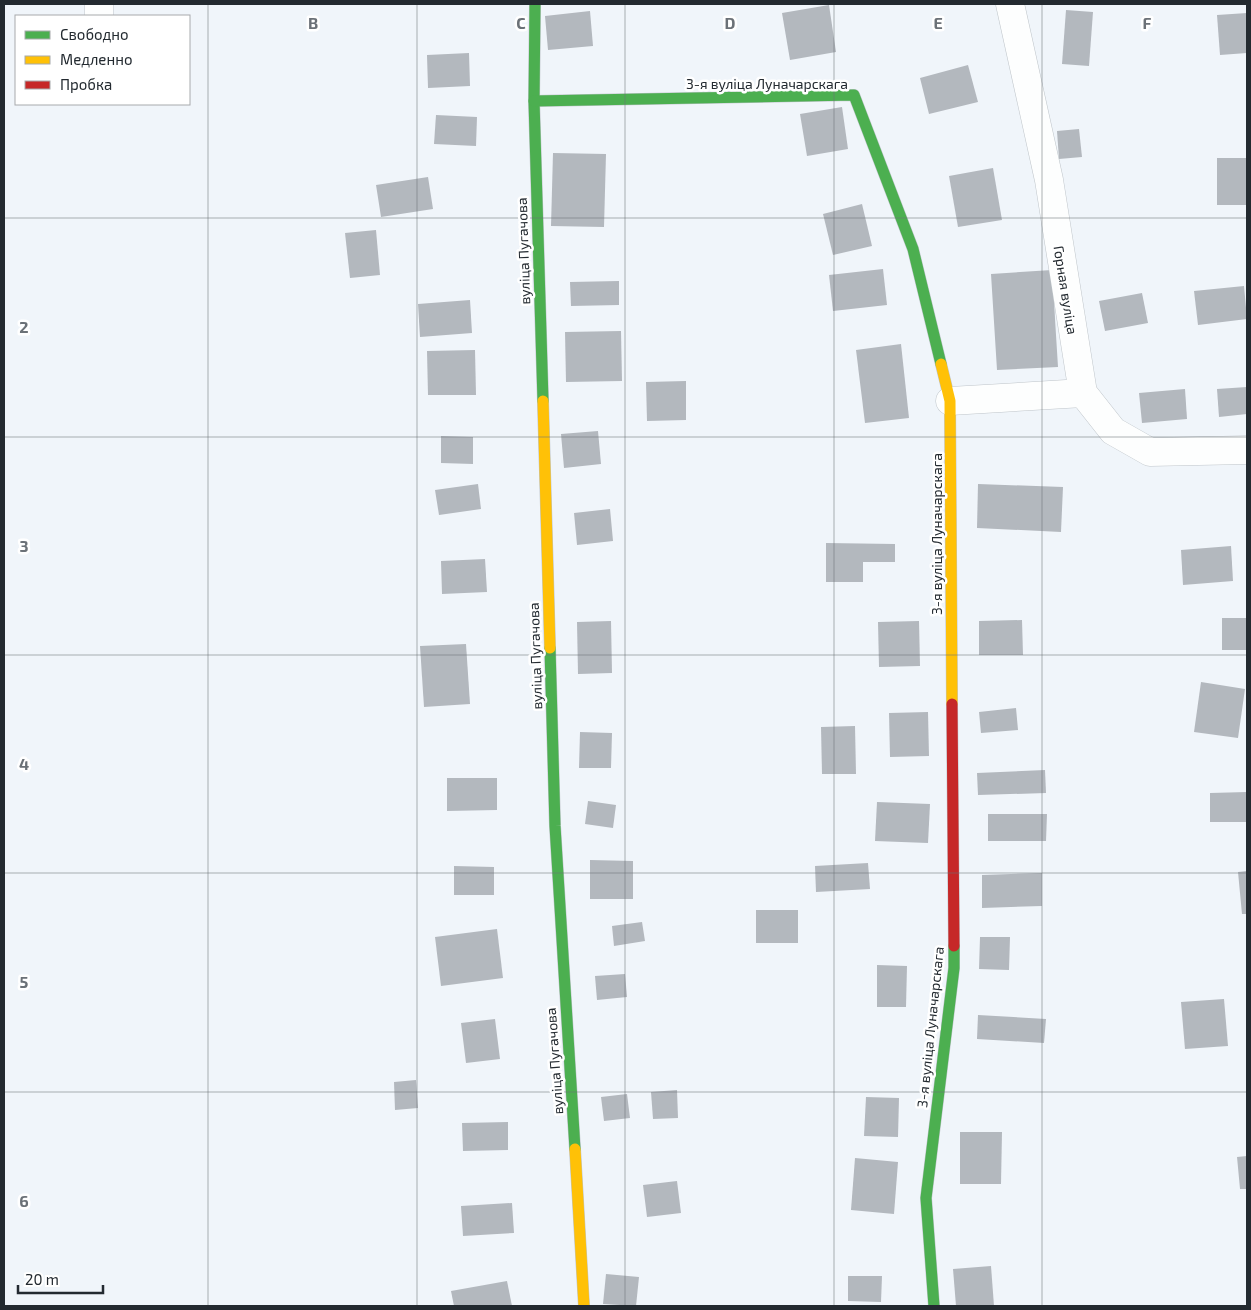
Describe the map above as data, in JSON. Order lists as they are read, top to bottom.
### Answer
{
  "streets": {
    "street": ["3-я вуліца Луначарскага", "вуліца Пугачова", "Горная вуліца"]
  },
  "crossings": [
    ["3-я вуліца Луначарскага", "вуліца Пугачова"]
  ],
  "legend": ["Свободно", "Медленно", "Пробка"],
  "scale_bar": "20 m",
  "grid": {
    "columns": [
      "B",
      "C",
      "D",
      "E",
      "F"
    ],
    "rows": [
      "2",
      "3",
      "4",
      "5",
      "6"
    ]
  }
}
